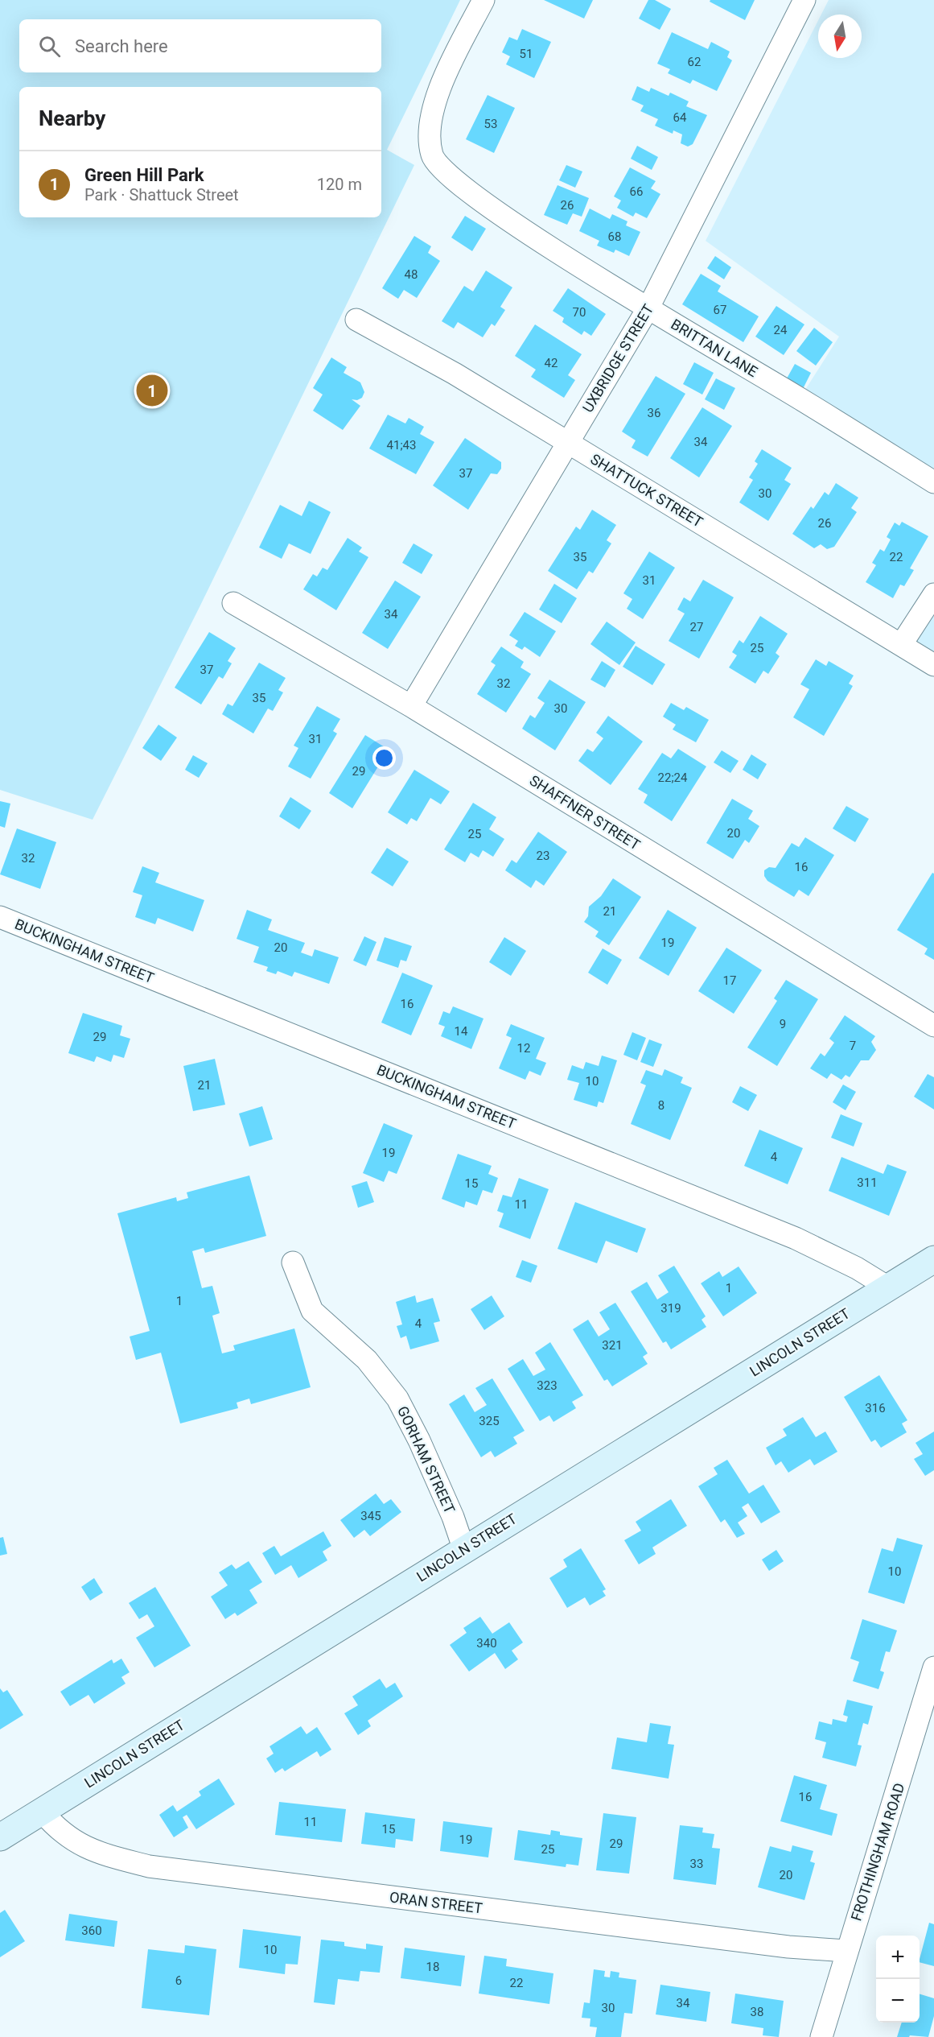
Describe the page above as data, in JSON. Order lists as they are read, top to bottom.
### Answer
{
  "streets": {
    "main road": ["LINCOLN STREET"],
    "street": [
      "BRITTAN LANE",
      "UXBRIDGE STREET",
      "SHATTUCK STREET",
      "SHAFFNER STREET",
      "BUCKINGHAM STREET",
      "GORHAM STREET",
      "FROTHINGHAM ROAD",
      "ORAN STREET"
    ]
  },
  "crossings": [
    ["BRITTAN LANE", "UXBRIDGE STREET"],
    ["UXBRIDGE STREET", "SHATTUCK STREET"],
    ["UXBRIDGE STREET", "SHAFFNER STREET"],
    ["BUCKINGHAM STREET", "LINCOLN STREET"],
    ["LINCOLN STREET", "GORHAM STREET"],
    ["LINCOLN STREET", "ORAN STREET"],
    ["FROTHINGHAM ROAD", "ORAN STREET"]
  ],
  "house_numbers": [
    "51",
    "62",
    "64",
    "53",
    "66",
    "26",
    "68",
    "48",
    "67",
    "70",
    "24",
    "42",
    "36",
    "34",
    "41;43",
    "37",
    "30",
    "26",
    "35",
    "22",
    "31",
    "34",
    "27",
    "25",
    "37",
    "32",
    "35",
    "30",
    "31",
    "29",
    "22;24",
    "20",
    "25",
    "23",
    "32",
    "16",
    "21",
    "19",
    "20",
    "17",
    "16",
    "9",
    "14",
    "29",
    "7",
    "12",
    "10",
    "21",
    "8",
    "19",
    "4",
    "311",
    "15",
    "11",
    "1",
    "1",
    "319",
    "4",
    "321",
    "323",
    "316",
    "325",
    "345",
    "10",
    "340",
    "16",
    "11",
    "15",
    "19",
    "29",
    "25",
    "33",
    "20",
    "360",
    "10",
    "18",
    "6",
    "22",
    "34",
    "30",
    "38"
  ],
  "north": "bottom",
  "page": {
    "search": "Search here",
    "heading": "Nearby",
    "list": [
      {
        "mark": "1",
        "name": "Green Hill Park",
        "note": "Park · Shattuck Street",
        "value": "120 m"
      }
    ],
    "pins": "1",
    "map_buttons": ["+", "−"]
  }
}
